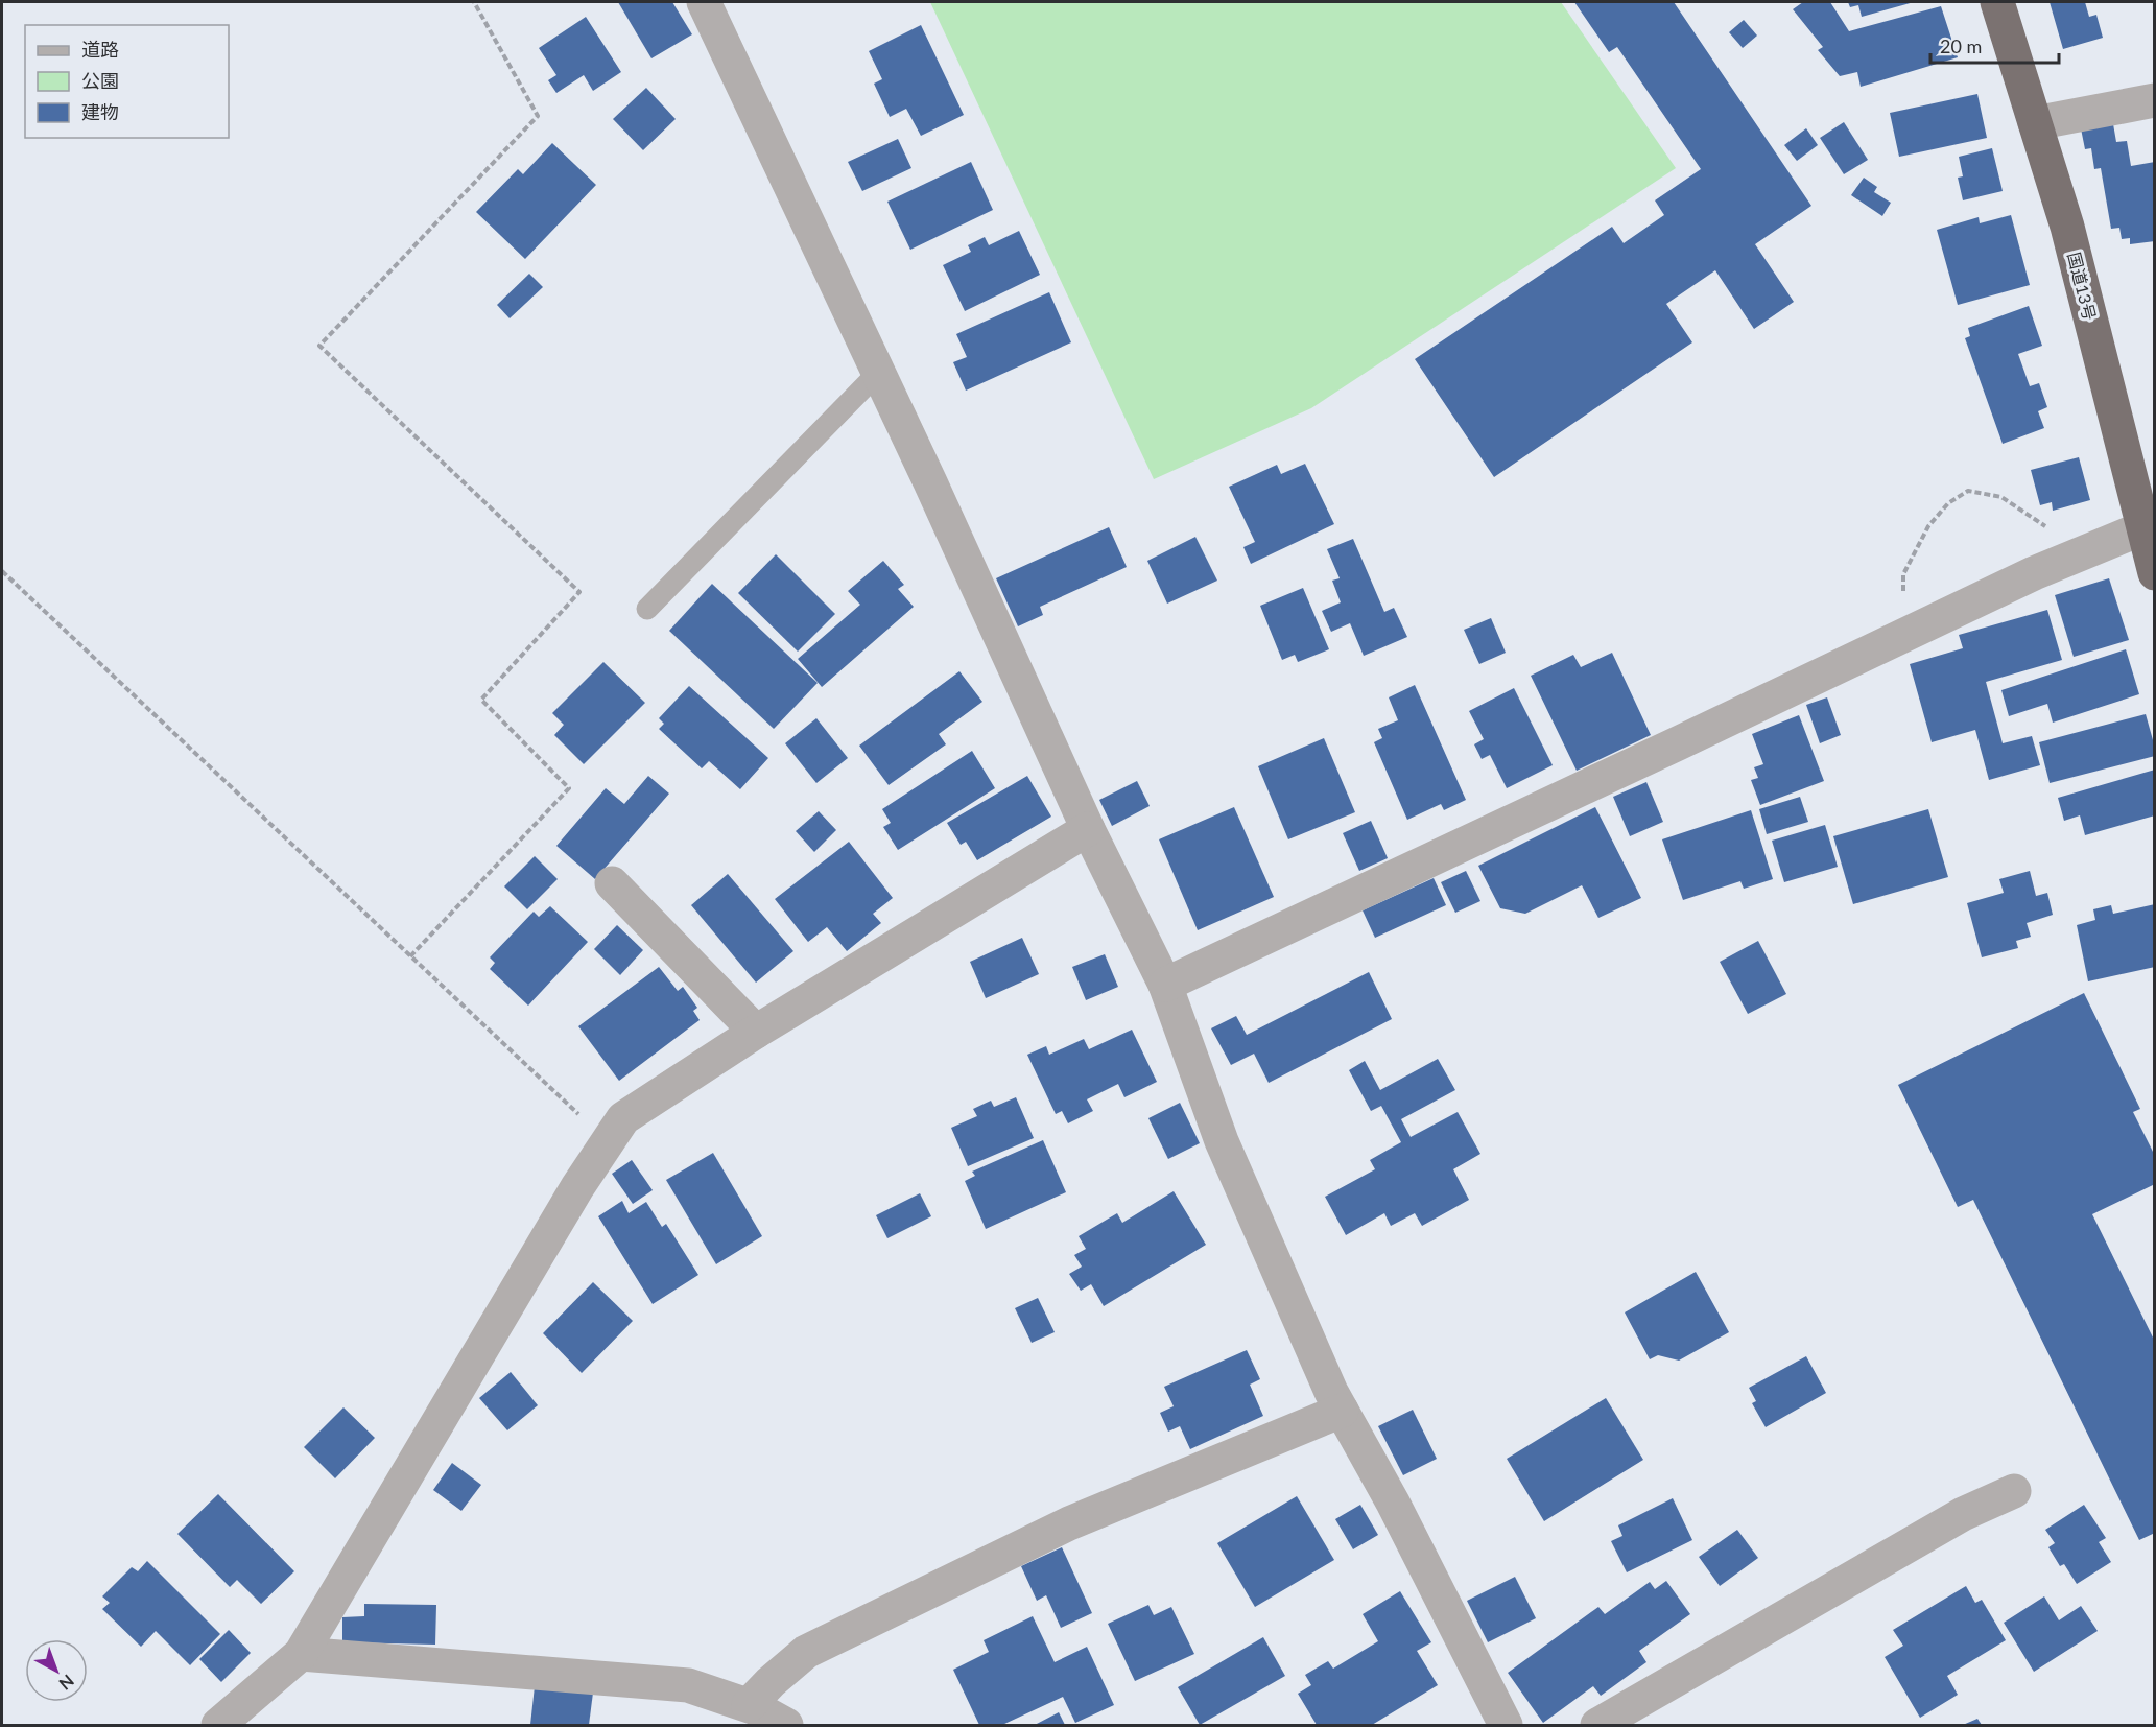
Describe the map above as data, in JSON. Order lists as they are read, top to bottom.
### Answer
{
  "streets": {
    "highway": ["国道13号"]
  },
  "legend": ["道路", "公園", "建物"],
  "scale_bar": "20 m",
  "north": "bottom right"
}
